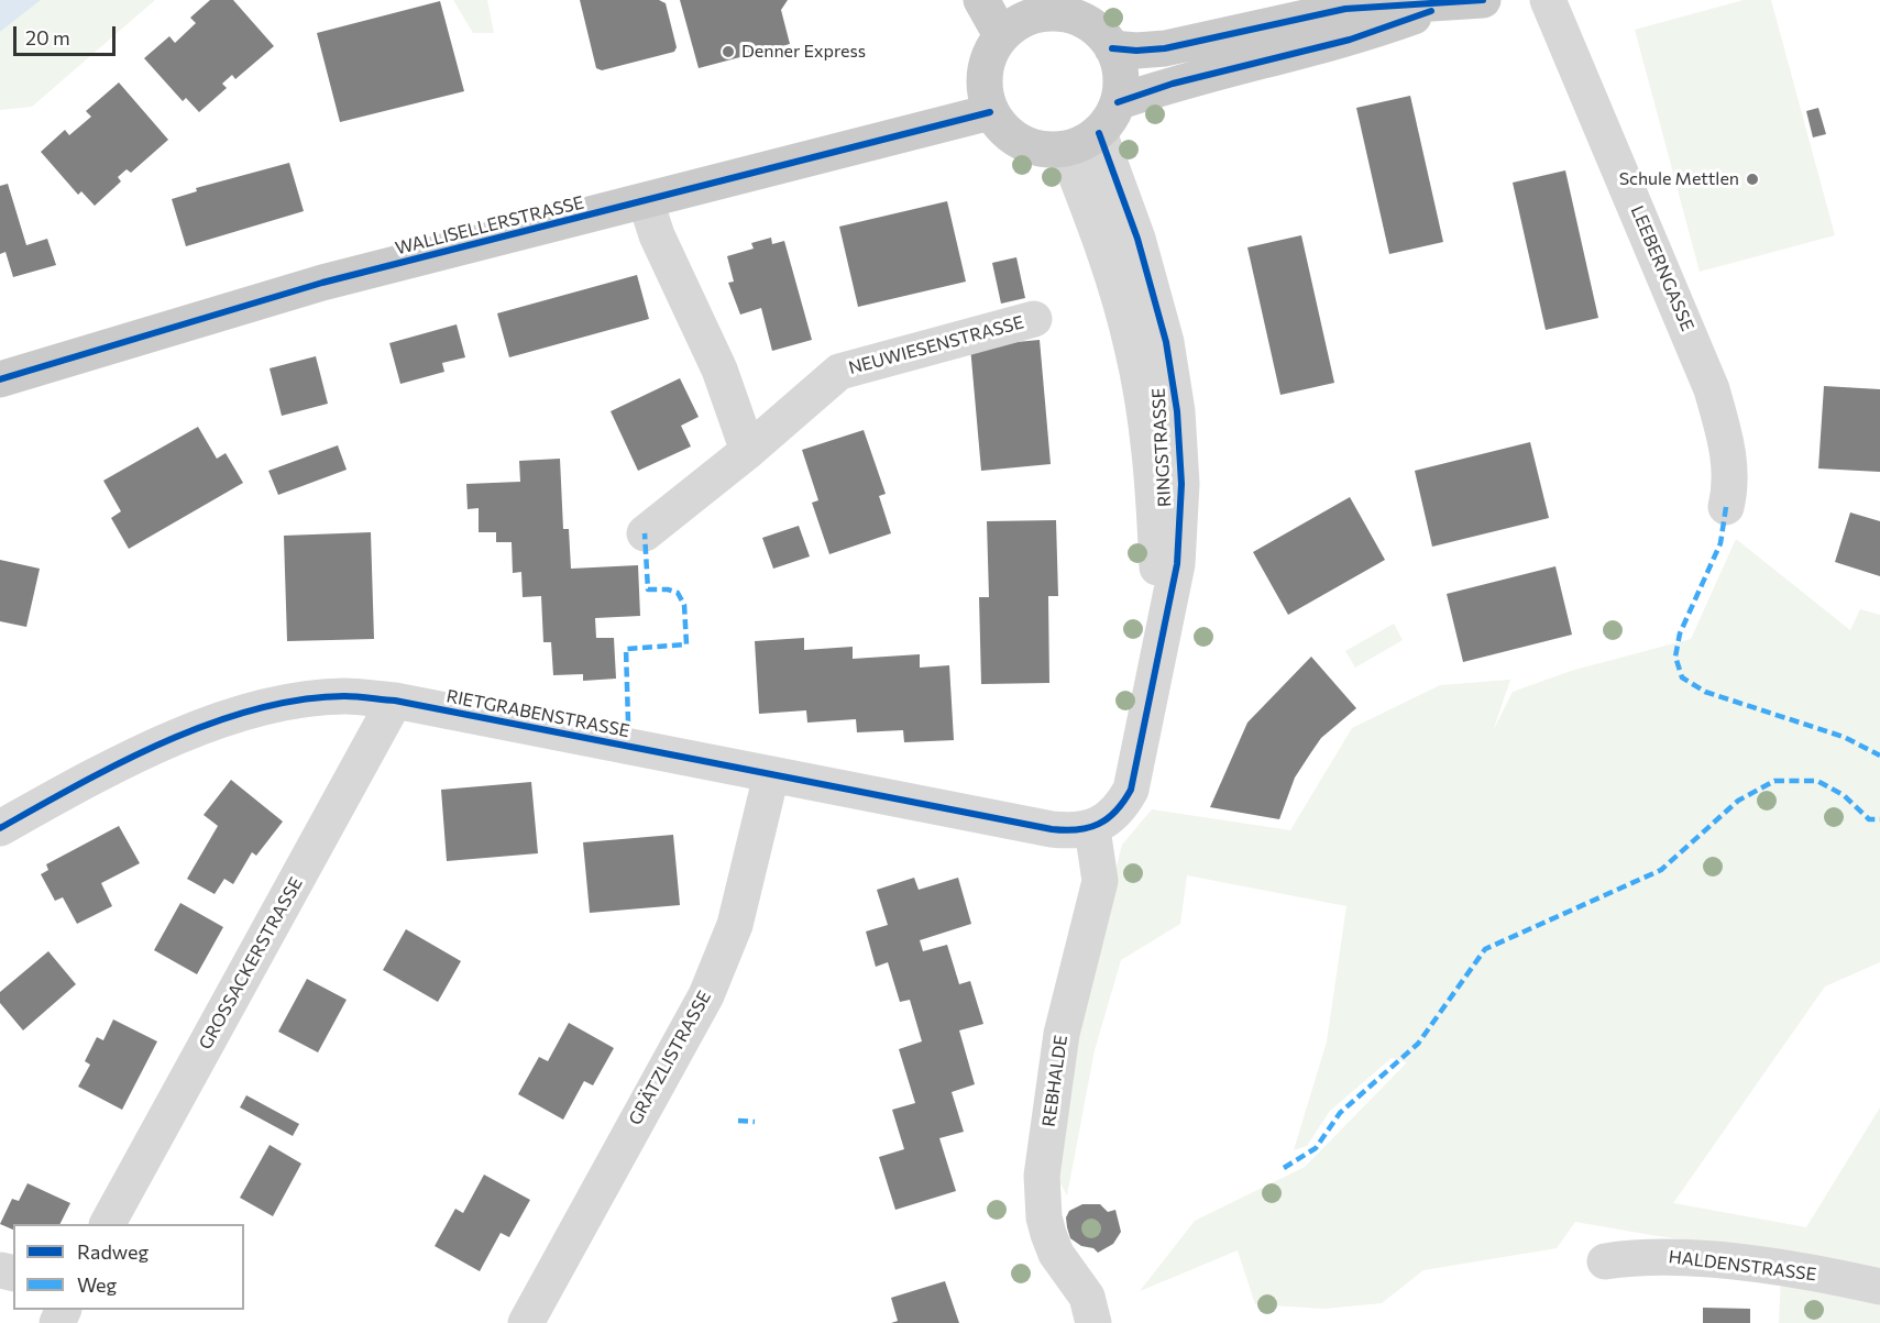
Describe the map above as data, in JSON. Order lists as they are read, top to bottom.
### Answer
{
  "streets": {
    "main road": ["WALLISELLERSTRASSE"],
    "street": [
      "LEEBERNGASSE",
      "NEUWIESENSTRASSE",
      "RINGSTRASSE",
      "RIETGRABENSTRASSE",
      "GROSSACKERSTRASSE",
      "GRÄTZLISTRASSE",
      "REBHALDE",
      "HALDENSTRASSE"
    ]
  },
  "crossings": [
    ["WALLISELLERSTRASSE", "RINGSTRASSE"],
    ["RINGSTRASSE", "RIETGRABENSTRASSE"],
    ["RINGSTRASSE", "REBHALDE"],
    ["RIETGRABENSTRASSE", "GROSSACKERSTRASSE"],
    ["RIETGRABENSTRASSE", "GRÄTZLISTRASSE"],
    ["RIETGRABENSTRASSE", "REBHALDE"]
  ],
  "places": ["Denner Express", "Schule Mettlen"],
  "legend": ["Radweg", "Weg"],
  "scale_bar": "20 m"
}
